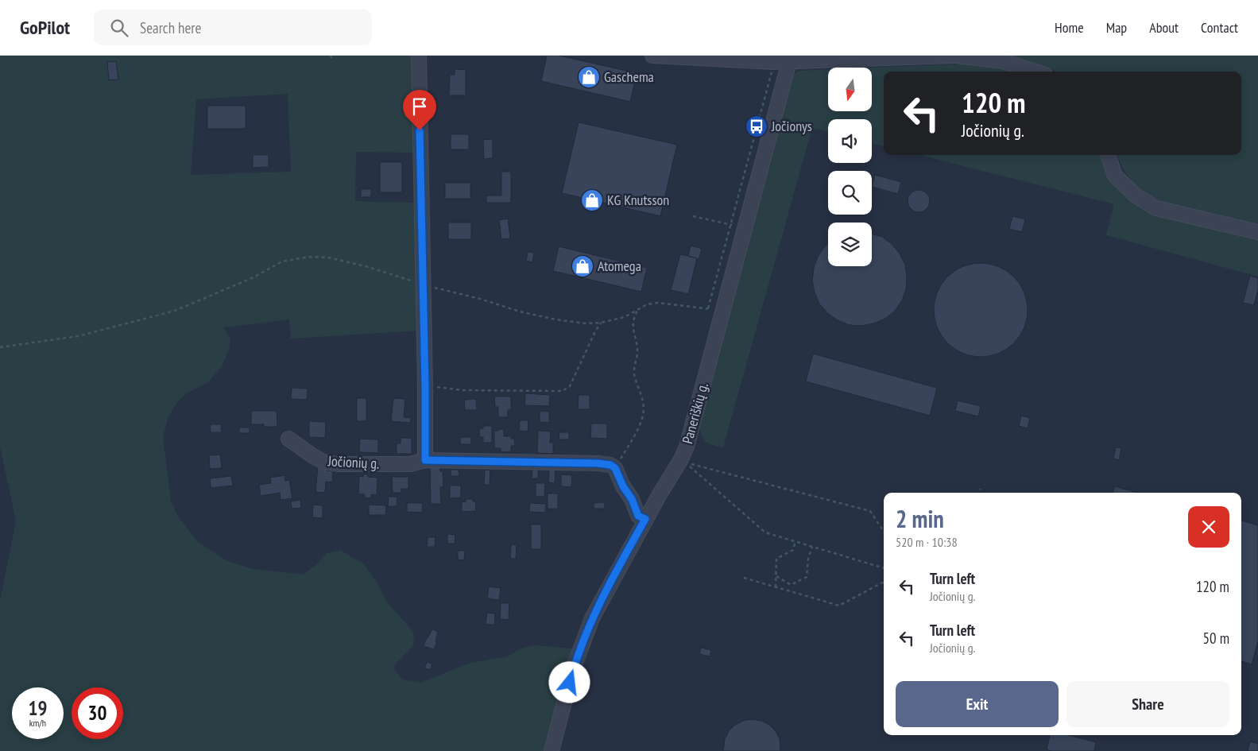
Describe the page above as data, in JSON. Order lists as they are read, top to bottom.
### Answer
{
  "streets": {
    "street": ["Paneriškių g.", "Jočionių g."]
  },
  "places": {
    "shop": ["Gaschema", "KG Knutsson", "Atomega"],
    "bus stop": ["Jočionys"]
  },
  "north": "bottom",
  "page": {
    "header": "GoPilot",
    "search": "Search here",
    "nav": [
      "Home",
      "Map",
      "About",
      "Contact"
    ],
    "turn": ["120 m", "Jočionių g."],
    "heading": ["2 min", "520 m · 10:38"],
    "list": [
      {
        "name": "Turn left",
        "note": "Jočionių g.",
        "value": "120 m"
      },
      {
        "name": "Turn left",
        "note": "Jočionių g.",
        "value": "50 m"
      }
    ],
    "buttons": ["Exit", "Share"],
    "speed": "19 km/h",
    "limit": "30"
  }
}
